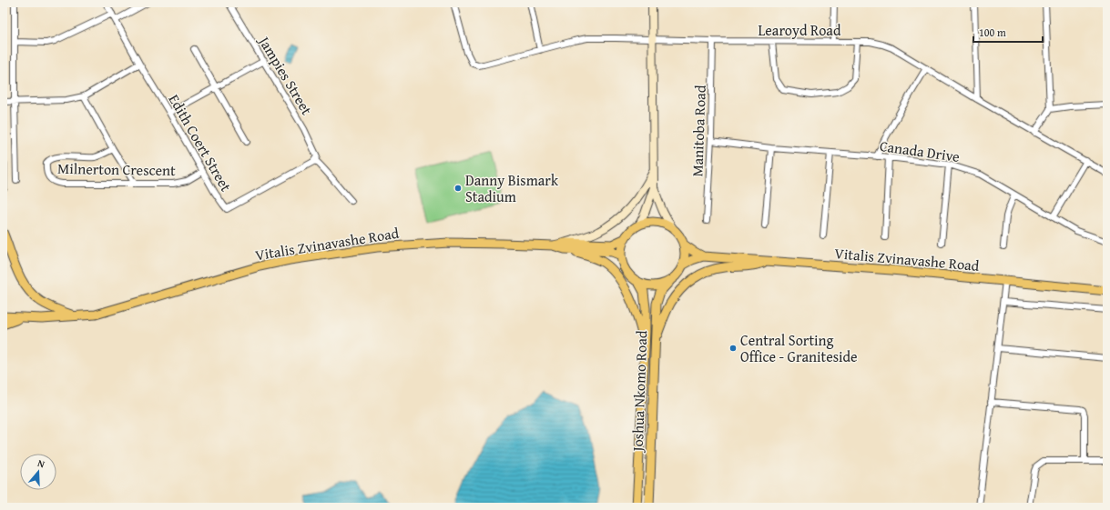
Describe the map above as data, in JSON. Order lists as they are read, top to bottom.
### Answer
{
  "streets": {
    "main road": ["Vitalis Zvinavashe Road", "Joshua Nkomo Road"],
    "street": [
      "Learoyd Road",
      "Jampies Street",
      "Manitoba Road",
      "Edith Coert Street",
      "Canada Drive",
      "Milnerton Crescent"
    ]
  },
  "crossings": [
    ["Learoyd Road", "Manitoba Road"],
    ["Jampies Street", "Edith Coert Street"],
    ["Manitoba Road", "Canada Drive"],
    ["Edith Coert Street", "Milnerton Crescent"],
    ["Vitalis Zvinavashe Road", "Joshua Nkomo Road"]
  ],
  "places": ["Danny Bismark Stadium", "Central Sorting Office - Graniteside"],
  "scale_bar": "100 m",
  "north": "top"
}
